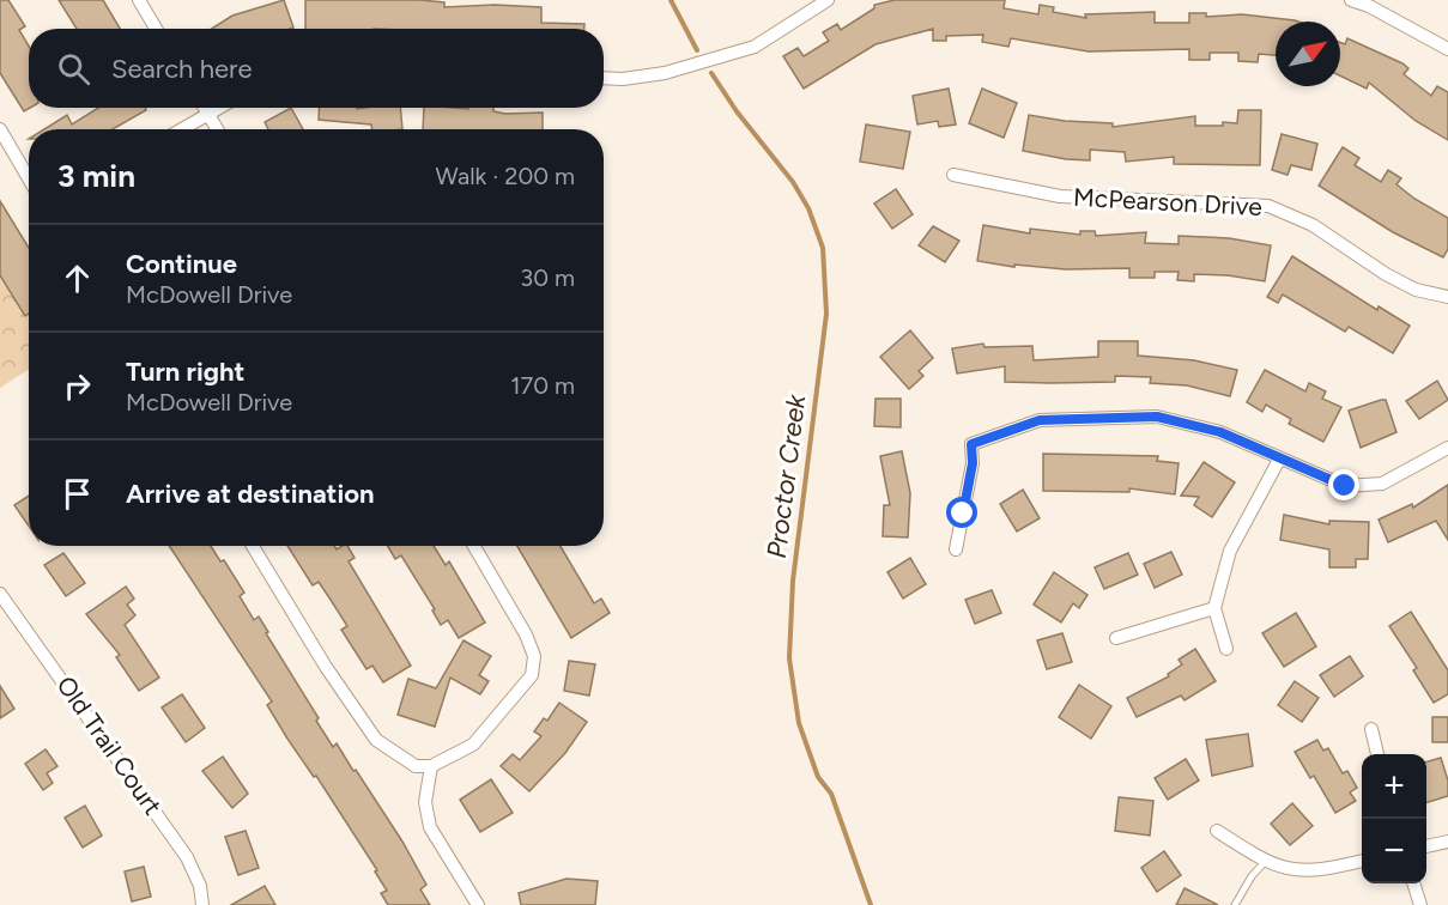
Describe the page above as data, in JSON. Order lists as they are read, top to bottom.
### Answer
{
  "streets": {
    "street": ["McPearson Drive", "Old Trail Court"]
  },
  "water": ["Proctor Creek"],
  "north": "top right",
  "page": {
    "search": "Search here",
    "heading": ["3 min", "Walk · 200 m"],
    "list": [
      ["Continue", "McDowell Drive", "30 m"],
      ["Turn right", "McDowell Drive", "170 m"],
      "Arrive at destination"
    ],
    "map_buttons": ["+", "−"]
  }
}
